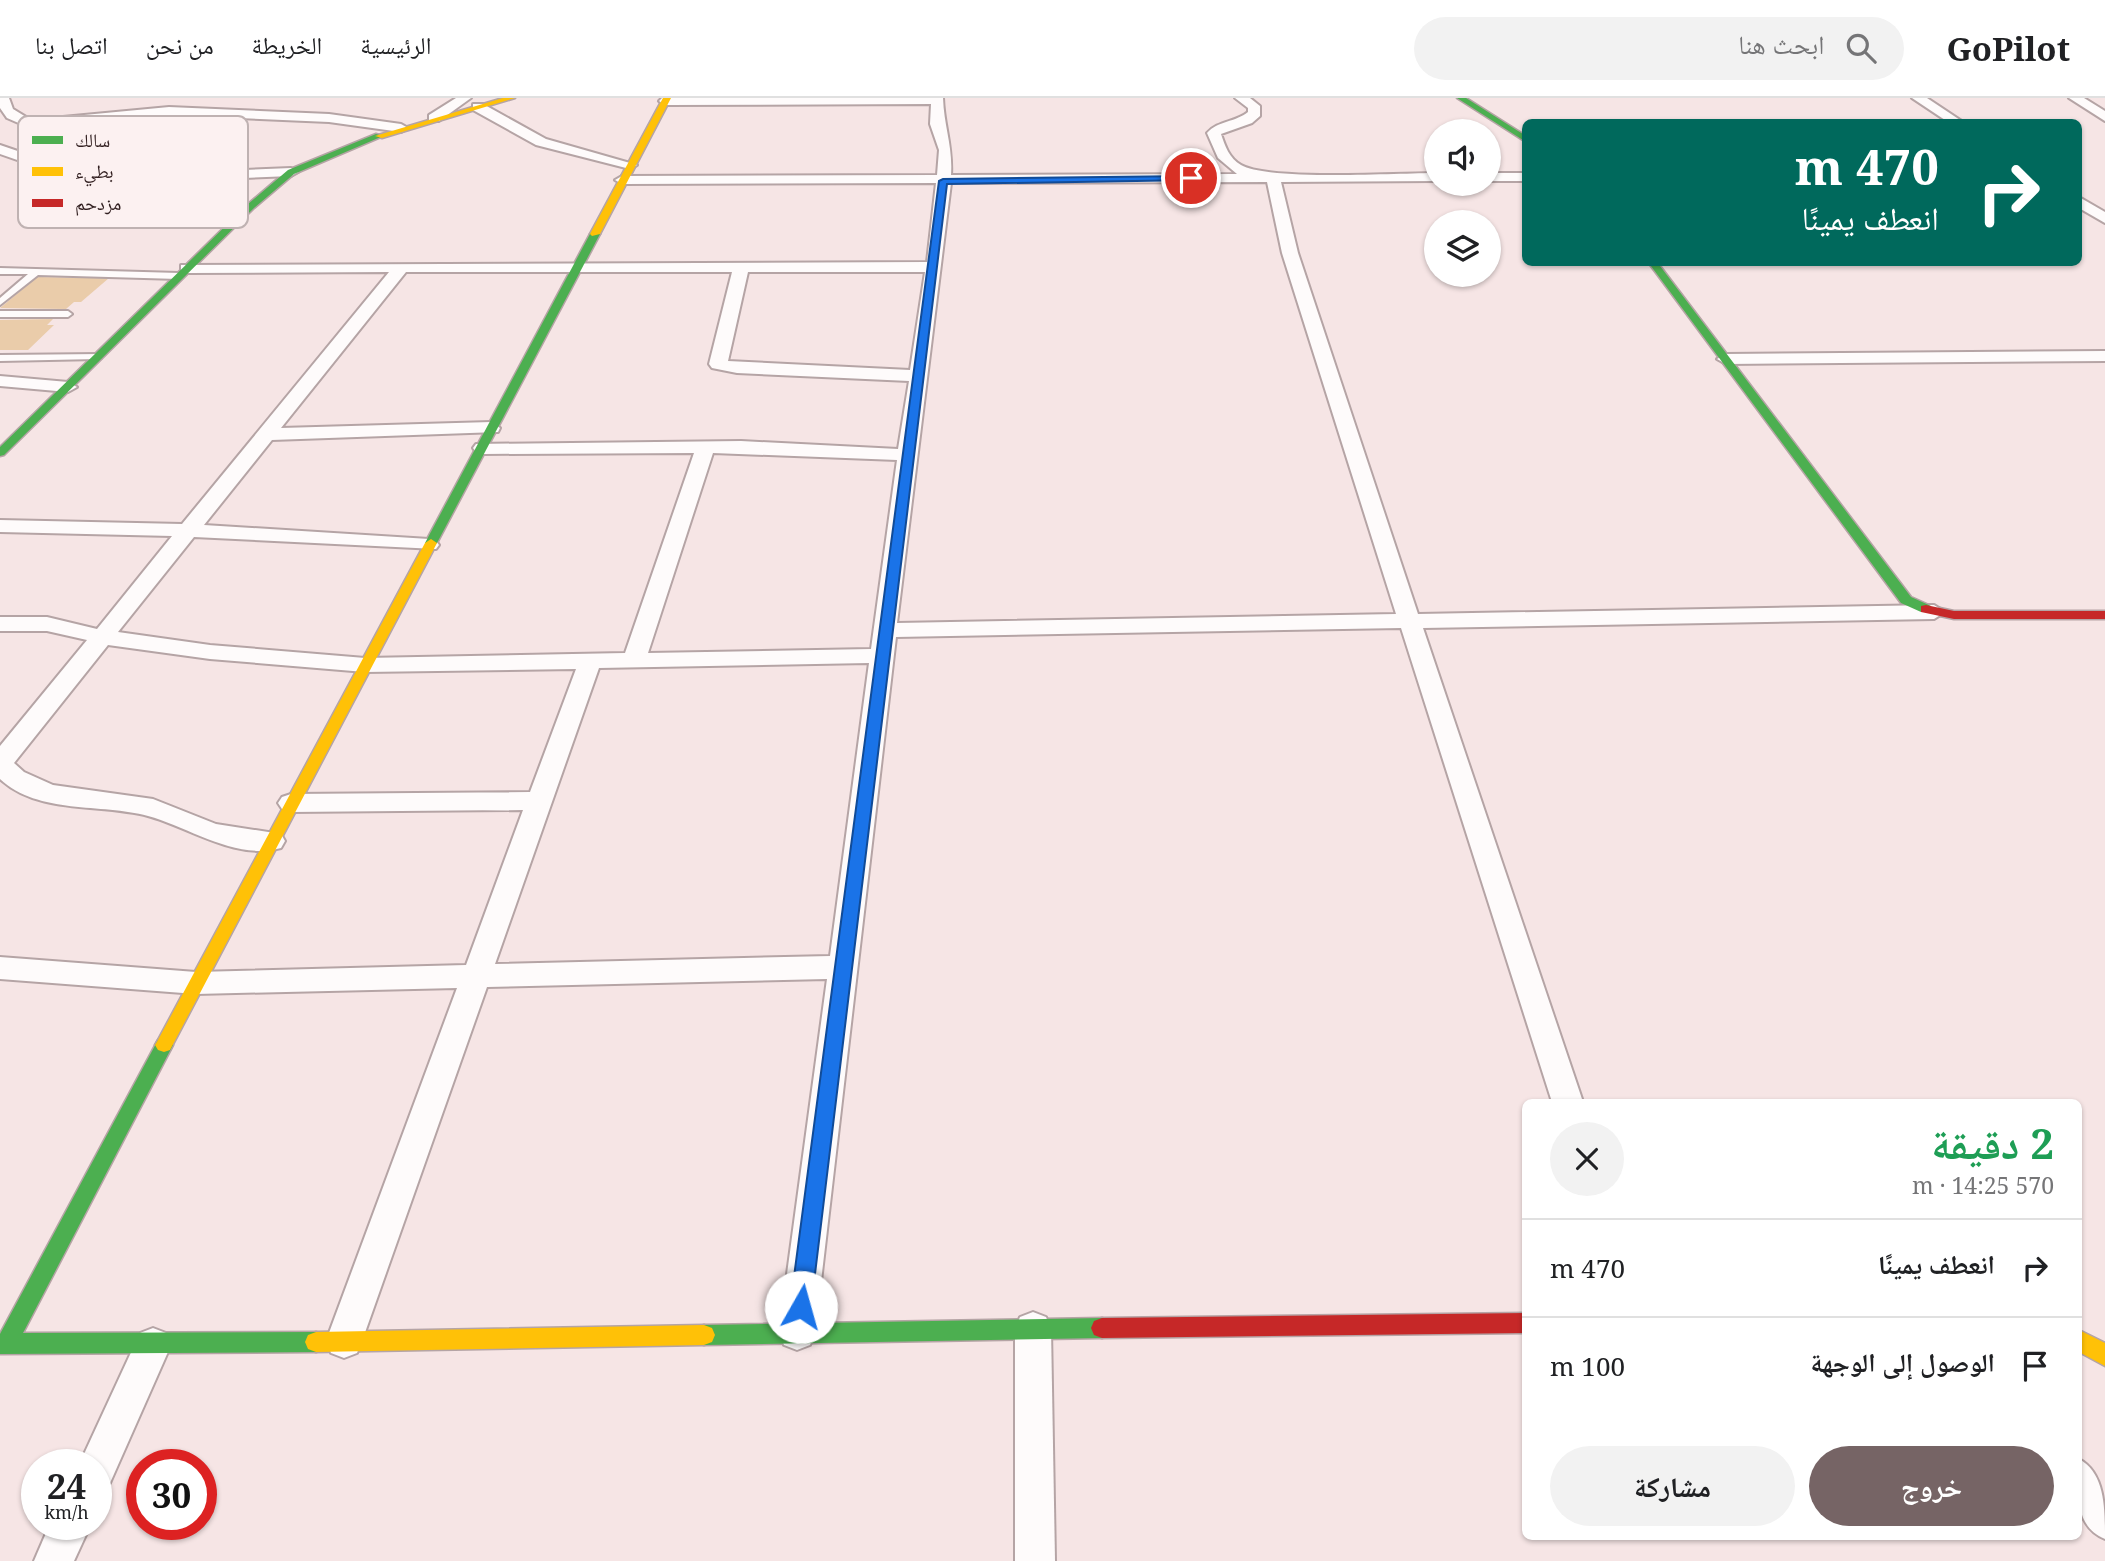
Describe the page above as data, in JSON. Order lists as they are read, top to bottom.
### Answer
{
  "legend": ["سالك", "بطيء", "مزدحم"],
  "page": {
    "header": "GoPilot",
    "search": "ابحث هنا",
    "nav": [
      "الرئيسية",
      "الخريطة",
      "من نحن",
      "اتصل بنا"
    ],
    "turn": ["470 m", "انعطف يمينًا"],
    "heading": ["2 دقيقة", "570 m · 14:25"],
    "list": [
      {
        "name": "انعطف يمينًا",
        "value": "470 m"
      },
      {
        "name": "الوصول إلى الوجهة",
        "value": "100 m"
      }
    ],
    "buttons": ["خروج", "مشاركة"],
    "speed": "24 km/h",
    "limit": "30"
  }
}
